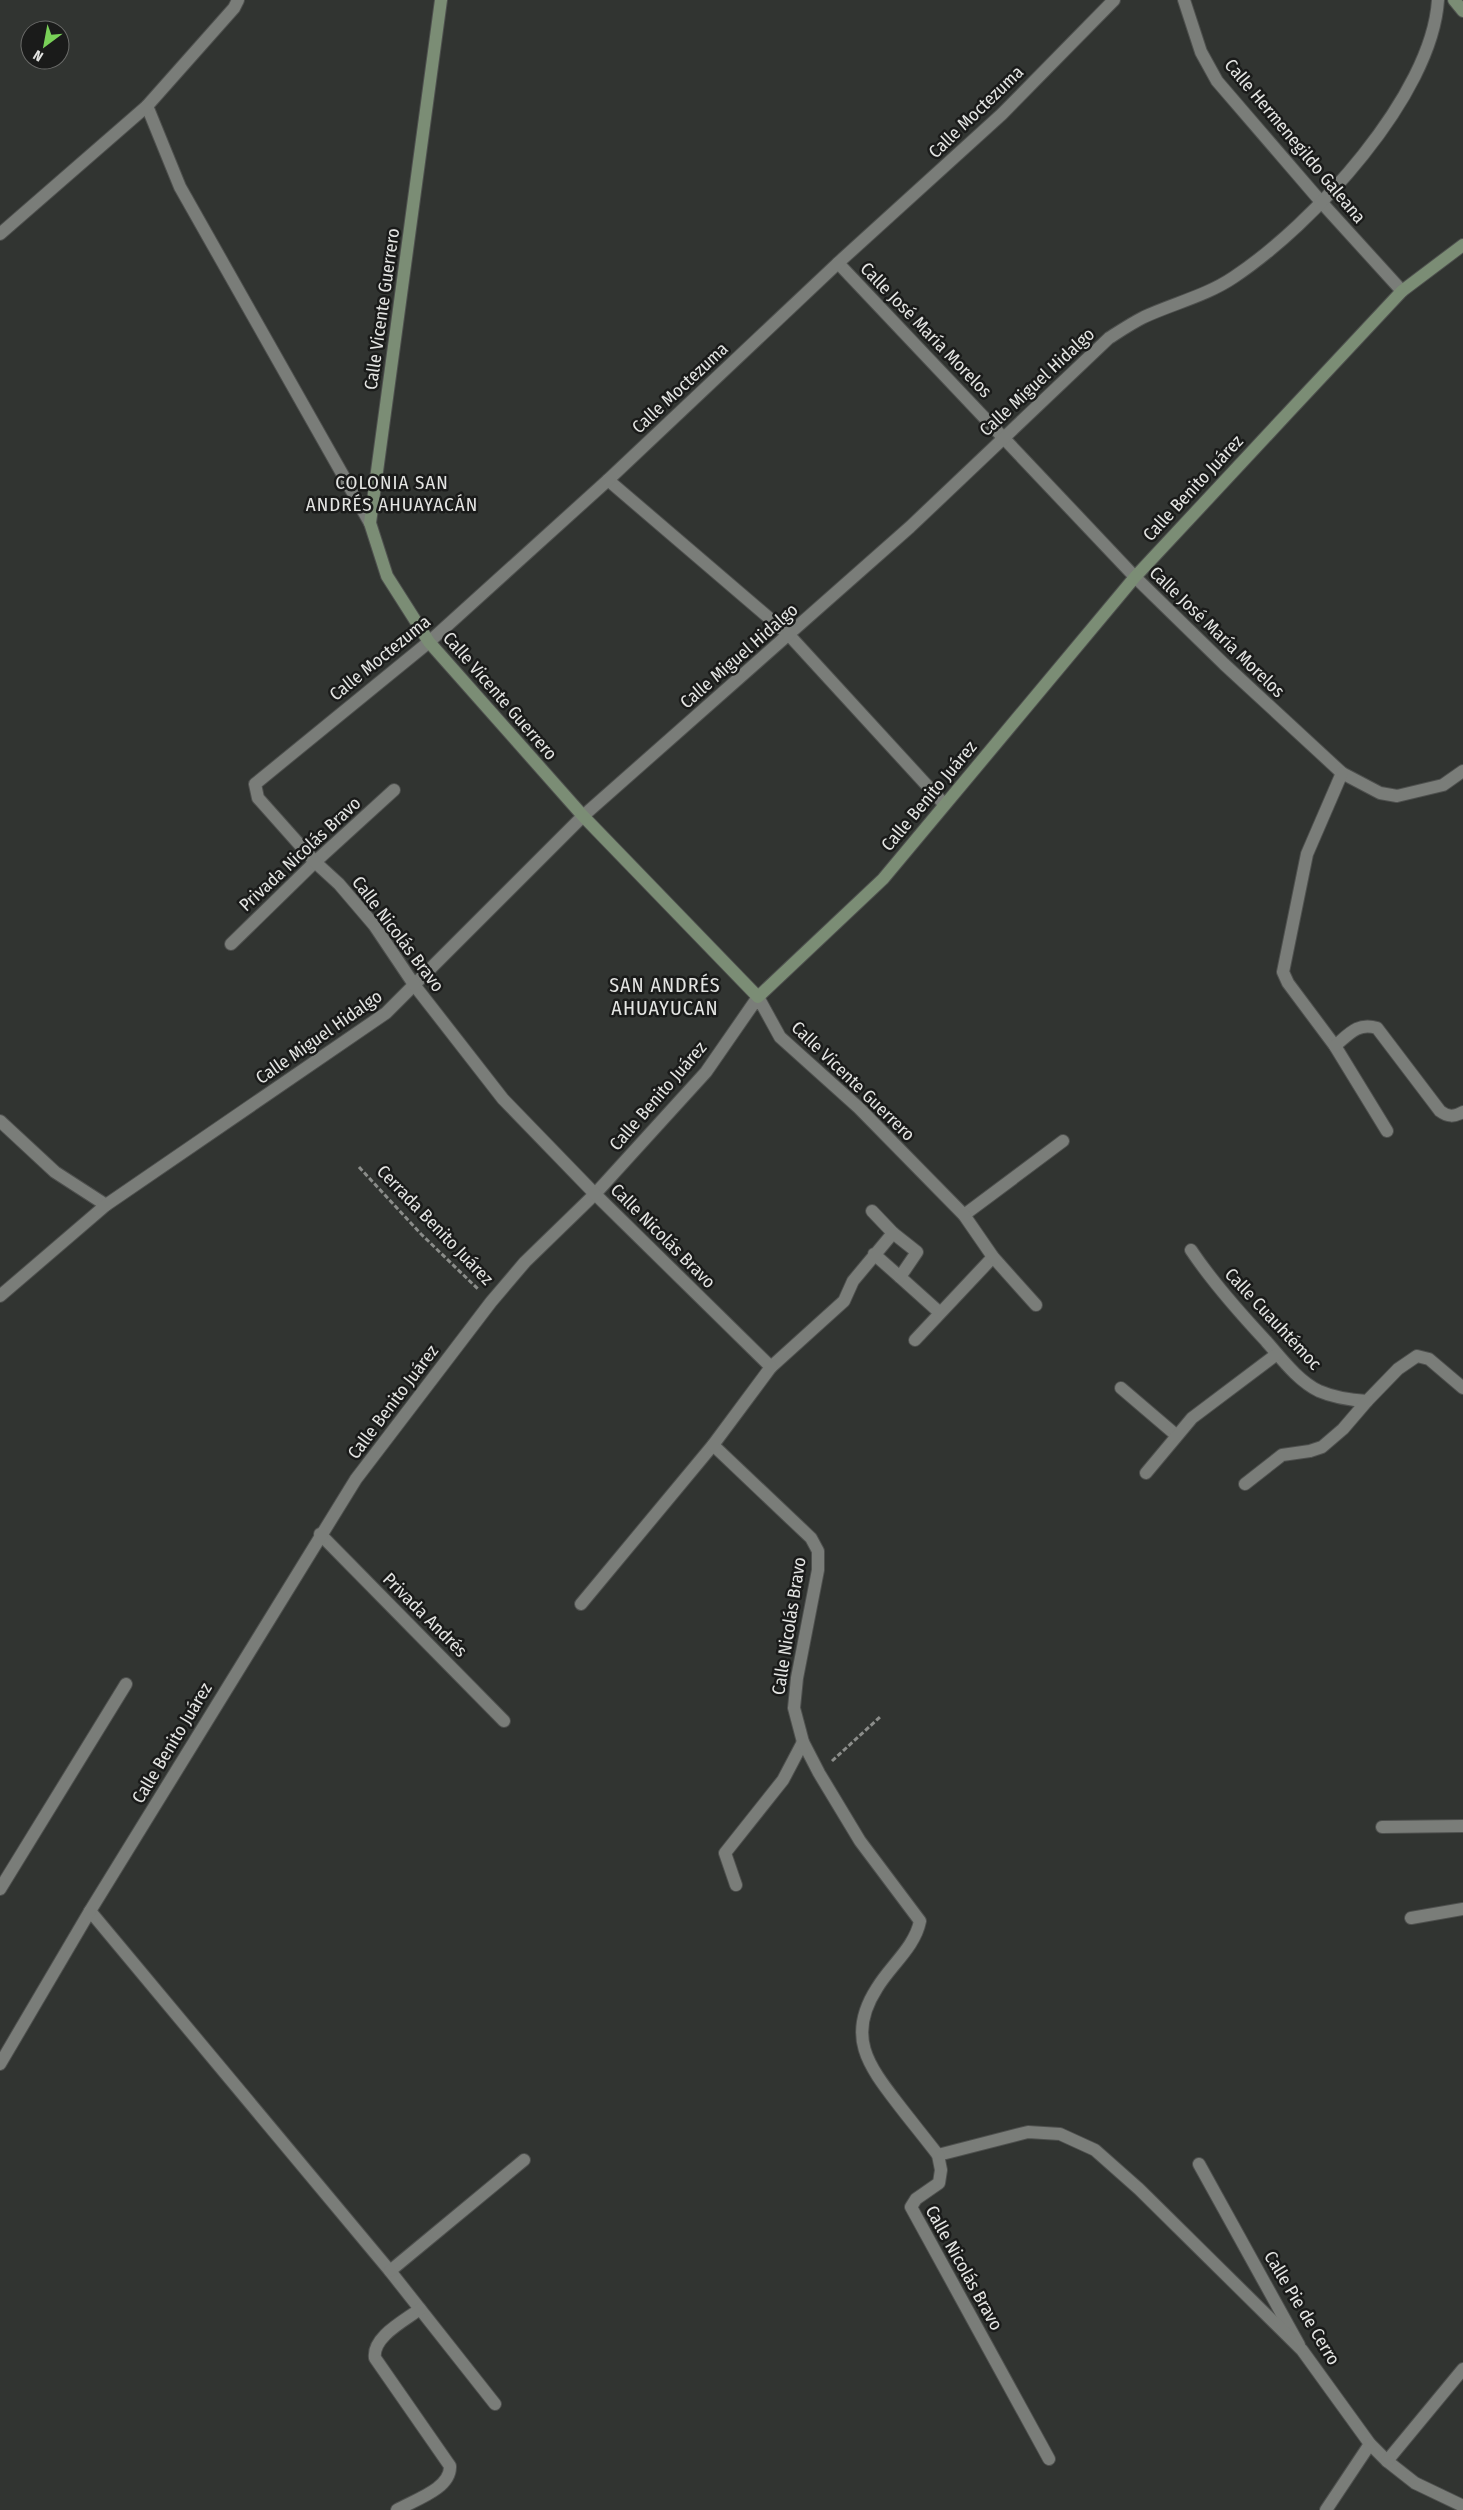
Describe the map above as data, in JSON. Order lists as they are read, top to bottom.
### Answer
{
  "streets": {
    "street": [
      "Calle Moctezuma",
      "Calle Hermenegildo Galeana",
      "Calle Vicente Guerrero",
      "Calle José María Morelos",
      "Calle Miguel Hidalgo",
      "Calle Benito Juárez",
      "Privada Nicolás Bravo",
      "Calle Nicolás Bravo",
      "Calle Cuauhtémoc",
      "Privada Andrés",
      "Calle Pie de Cerro"
    ],
    "path": ["Cerrada Benito Juárez"]
  },
  "crossings": [
    ["Calle Moctezuma", "Calle Vicente Guerrero"],
    ["Calle Moctezuma", "Calle José María Morelos"],
    ["Calle Moctezuma", "Calle Nicolás Bravo"],
    ["Calle Hermenegildo Galeana", "Calle Miguel Hidalgo"],
    ["Calle Hermenegildo Galeana", "Calle Benito Juárez"],
    ["Calle Vicente Guerrero", "Calle Miguel Hidalgo"],
    ["Calle Vicente Guerrero", "Calle Benito Juárez"],
    ["Calle José María Morelos", "Calle Miguel Hidalgo"],
    ["Calle José María Morelos", "Calle Benito Juárez"],
    ["Calle Miguel Hidalgo", "Calle Nicolás Bravo"],
    ["Calle Benito Juárez", "Calle Nicolás Bravo"],
    ["Calle Benito Juárez", "Cerrada Benito Juárez"],
    ["Calle Benito Juárez", "Privada Andrés"],
    ["Privada Nicolás Bravo", "Calle Nicolás Bravo"]
  ],
  "districts": ["COLONIA SAN ANDRÉS AHUAYACÁN", "SAN ANDRÉS AHUAYUCAN"],
  "north": "bottom left"
}
